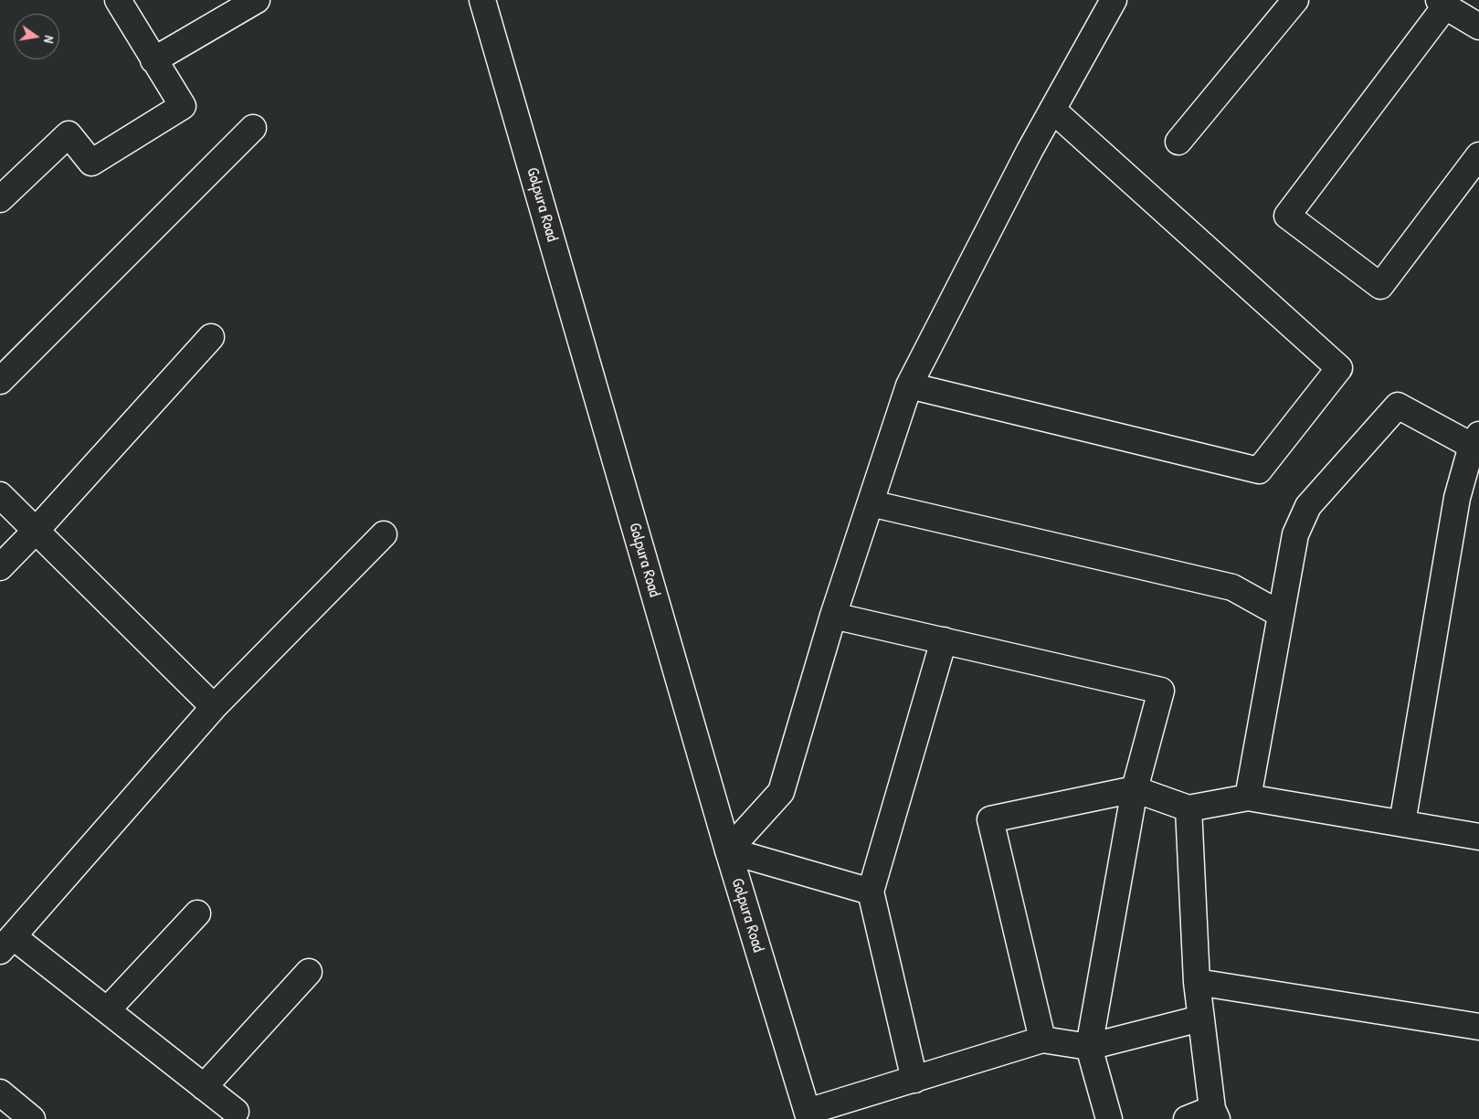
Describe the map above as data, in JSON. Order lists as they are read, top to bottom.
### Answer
{
  "streets": {
    "street": ["Golpura Road"]
  },
  "north": "right"
}
